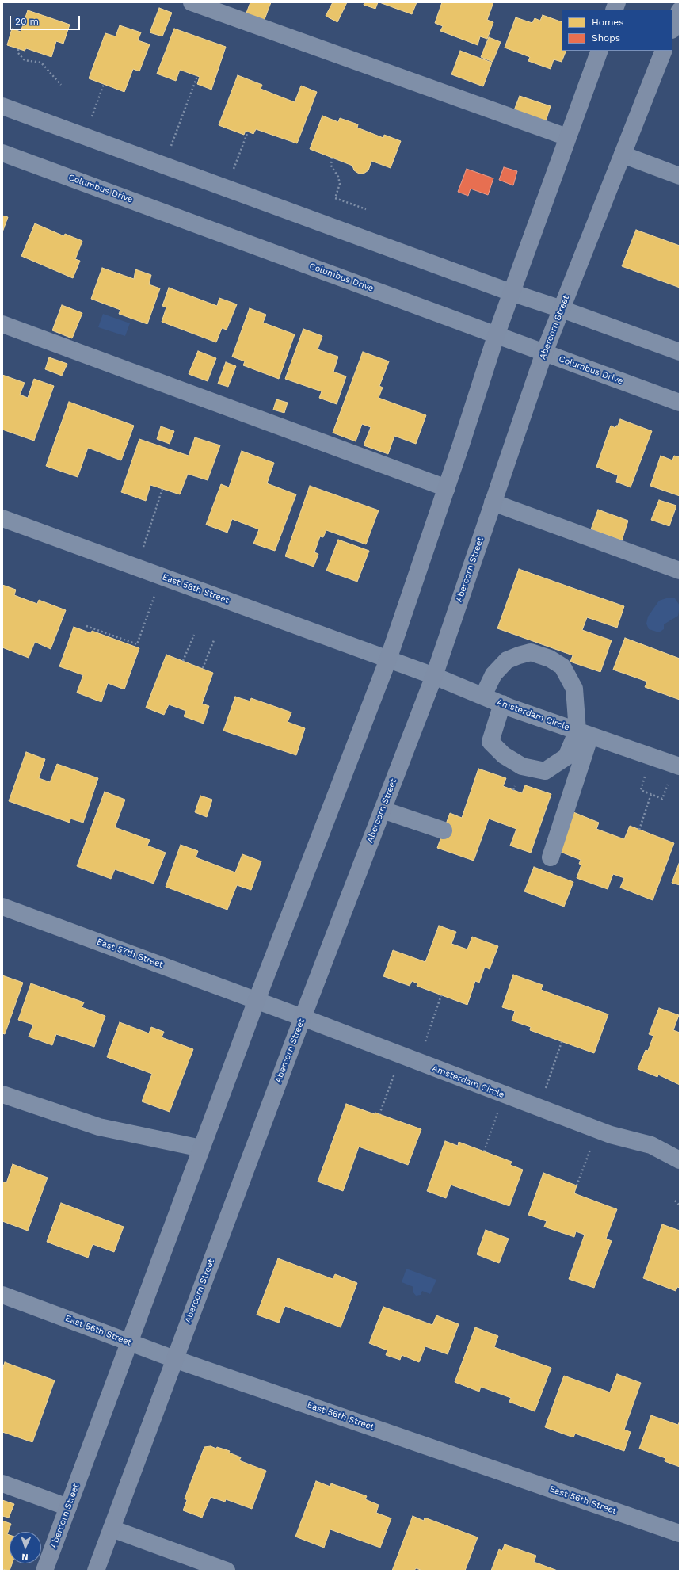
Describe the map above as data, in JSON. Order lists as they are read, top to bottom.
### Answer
{
  "streets": {
    "main road": ["Abercorn Street"],
    "street": [
      "Columbus Drive",
      "East 58th Street",
      "Amsterdam Circle",
      "East 57th Street",
      "East 56th Street"
    ]
  },
  "crossings": [
    ["Columbus Drive", "Abercorn Street"],
    ["Abercorn Street", "East 58th Street"],
    ["Abercorn Street", "Amsterdam Circle"],
    ["Abercorn Street", "East 57th Street"],
    ["Abercorn Street", "East 56th Street"],
    ["East 58th Street", "Amsterdam Circle"],
    ["Amsterdam Circle", "East 57th Street"]
  ],
  "legend": ["Homes", "Shops"],
  "scale_bar": "20 m",
  "north": "bottom"
}
